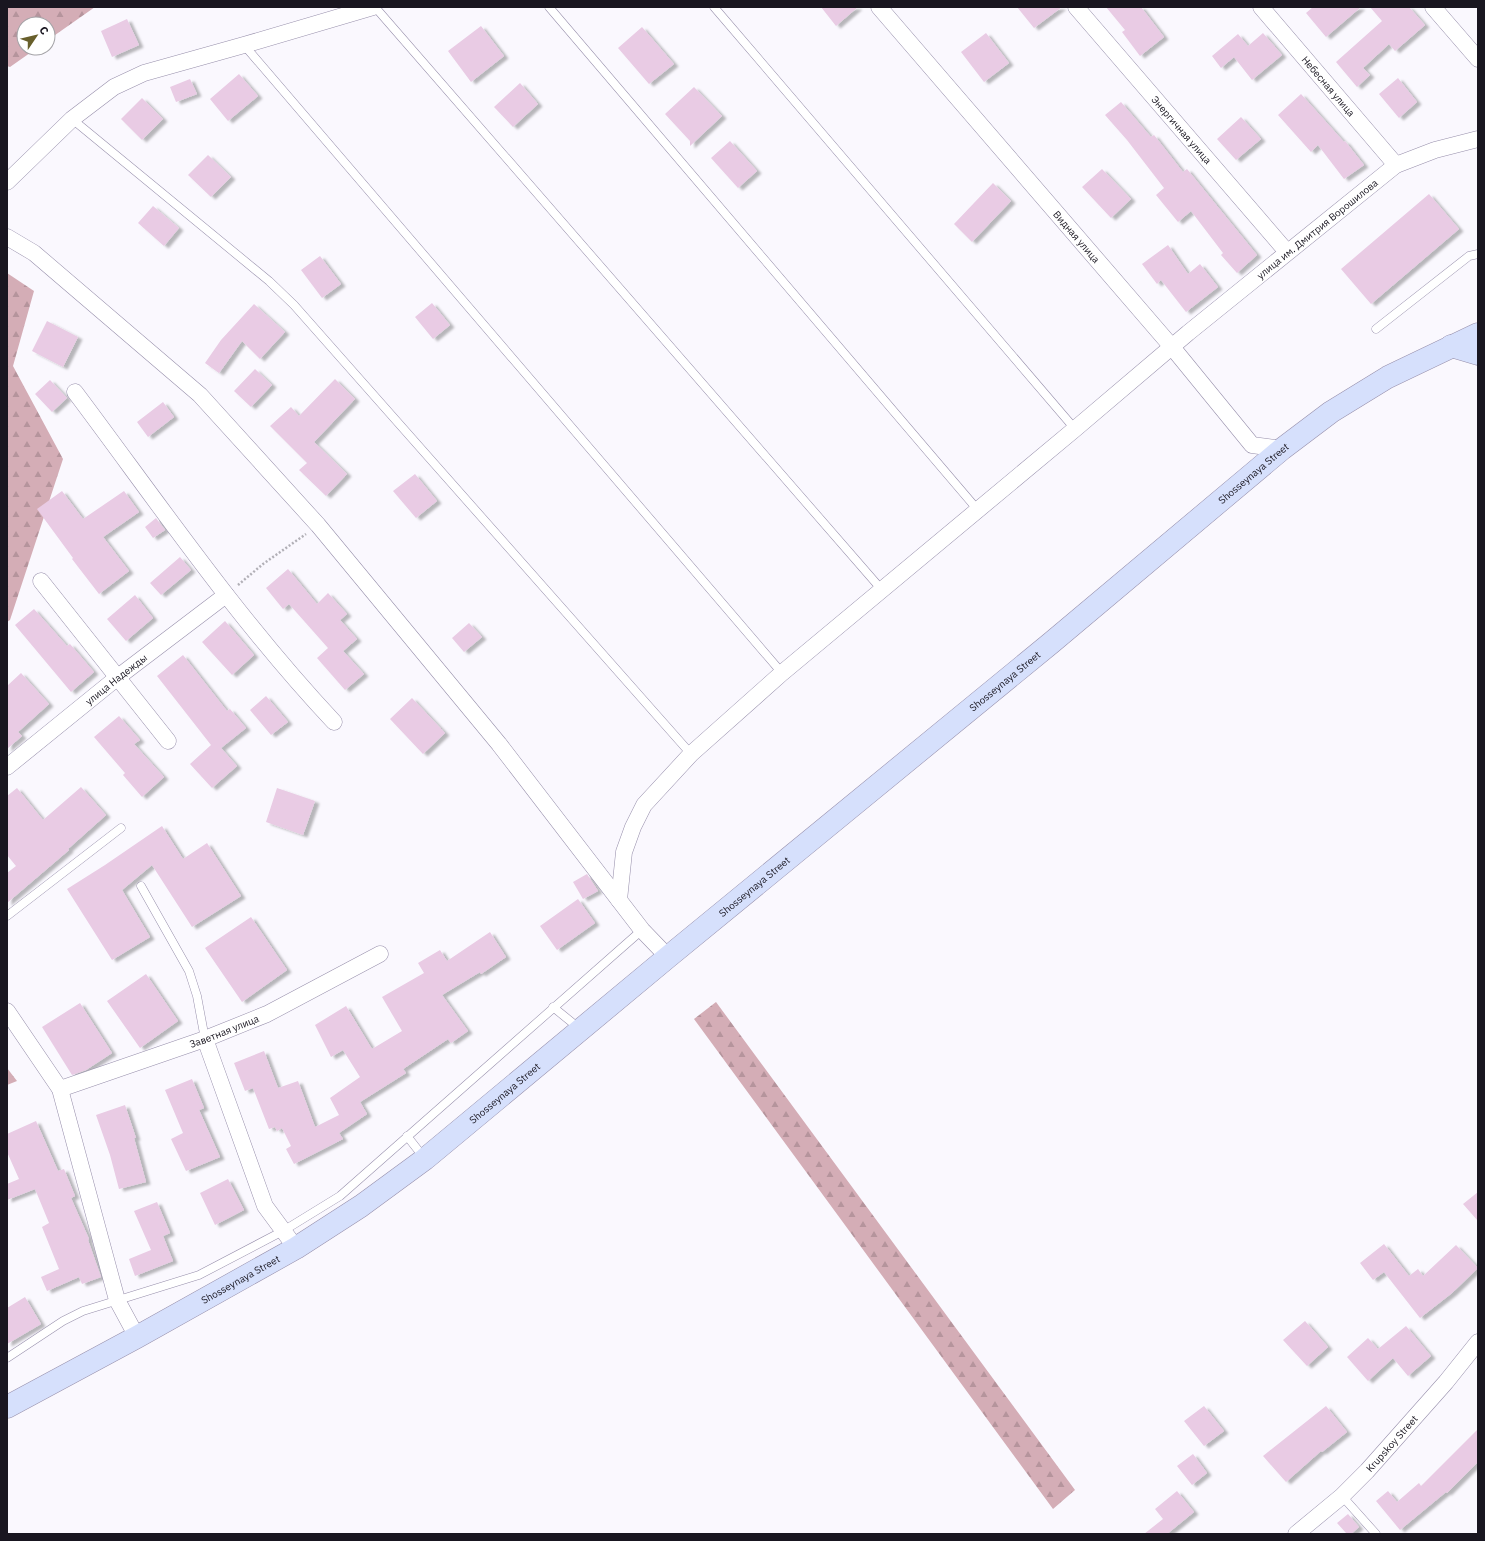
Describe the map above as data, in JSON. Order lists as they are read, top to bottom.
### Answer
{
  "streets": {
    "street": [
      "Небесная улица",
      "Энергичная улица",
      "улица им. Дмитрия Ворошилова",
      "Видная улица",
      "Shosseynaya Street",
      "улица Надежды",
      "Заветная улица",
      "Krupskoy Street"
    ]
  },
  "crossings": [
    ["Небесная улица", "улица им. Дмитрия Ворошилова"],
    ["Энергичная улица", "улица им. Дмитрия Ворошилова"],
    ["улица им. Дмитрия Ворошилова", "Видная улица"],
    ["Видная улица", "Shosseynaya Street"]
  ],
  "north": "top right"
}
